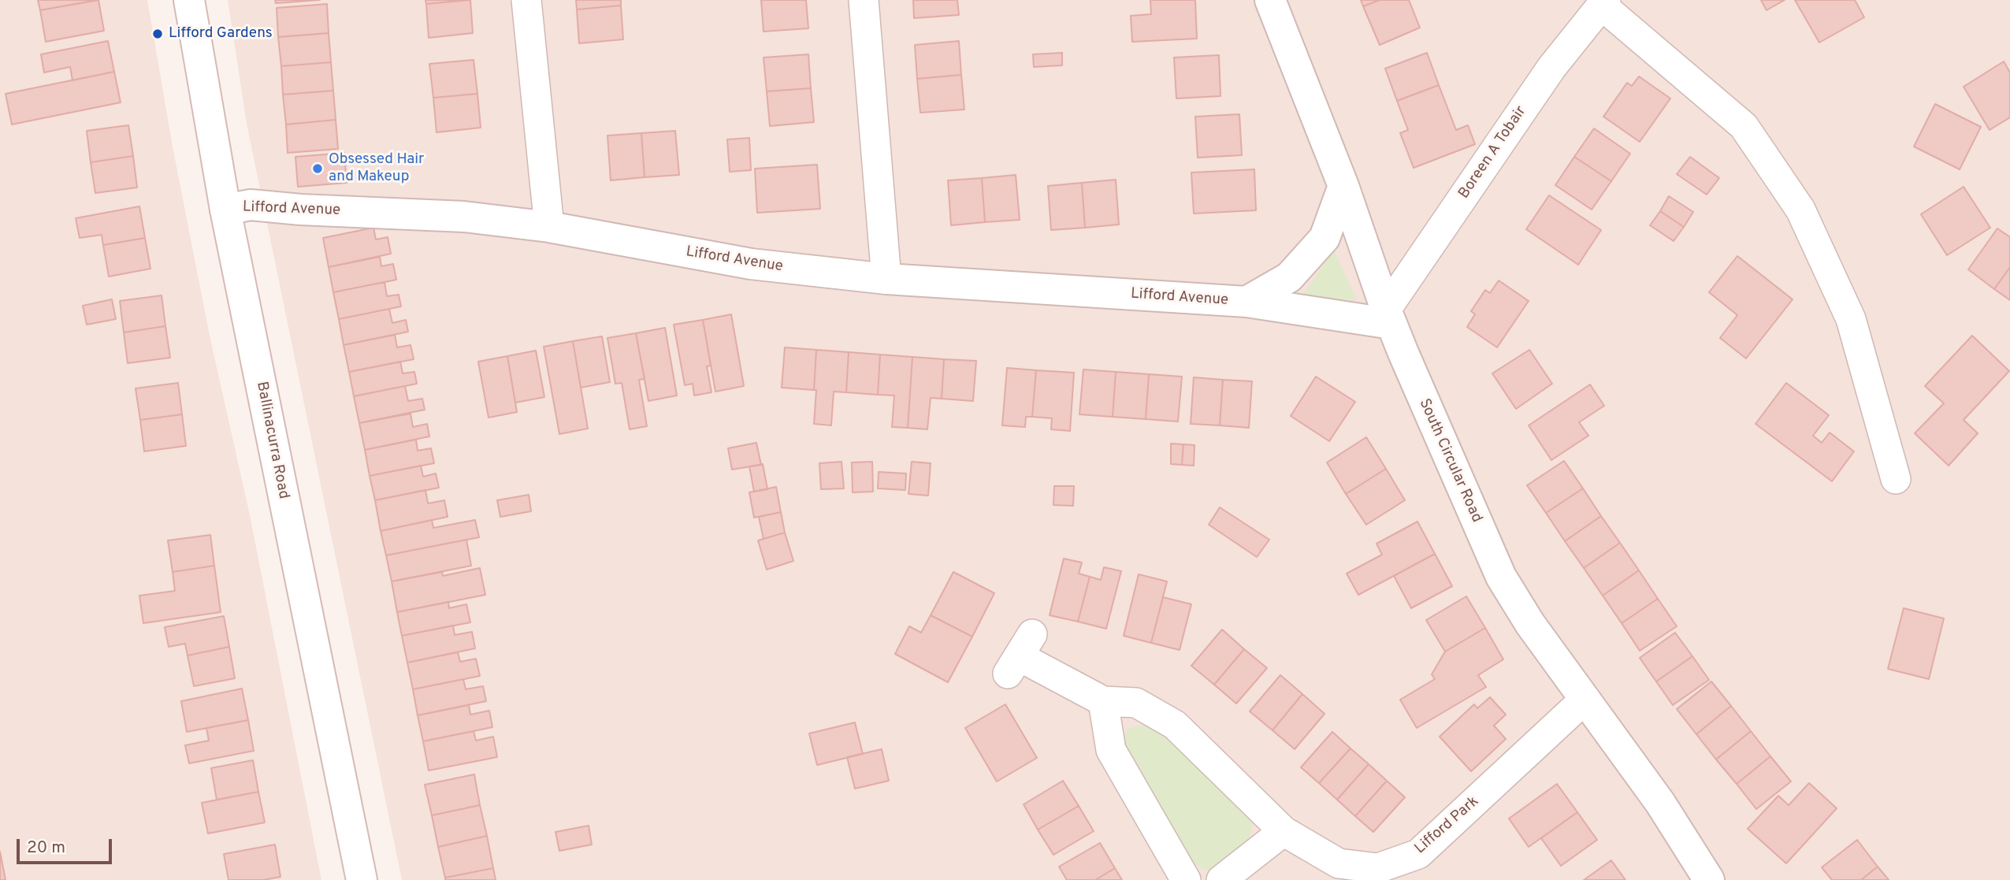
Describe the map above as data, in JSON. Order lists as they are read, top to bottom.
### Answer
{
  "streets": {
    "street": [
      "Boreen A Tobair",
      "Lifford Avenue",
      "Ballinacurra Road",
      "South Circular Road",
      "Lifford Park"
    ]
  },
  "crossings": [
    ["Boreen A Tobair", "Lifford Avenue"],
    ["Boreen A Tobair", "South Circular Road"],
    ["Lifford Avenue", "Ballinacurra Road"],
    ["Lifford Avenue", "South Circular Road"],
    ["South Circular Road", "Lifford Park"]
  ],
  "places": ["Lifford Gardens", "Obsessed Hair and Makeup"],
  "scale_bar": "20 m"
}
